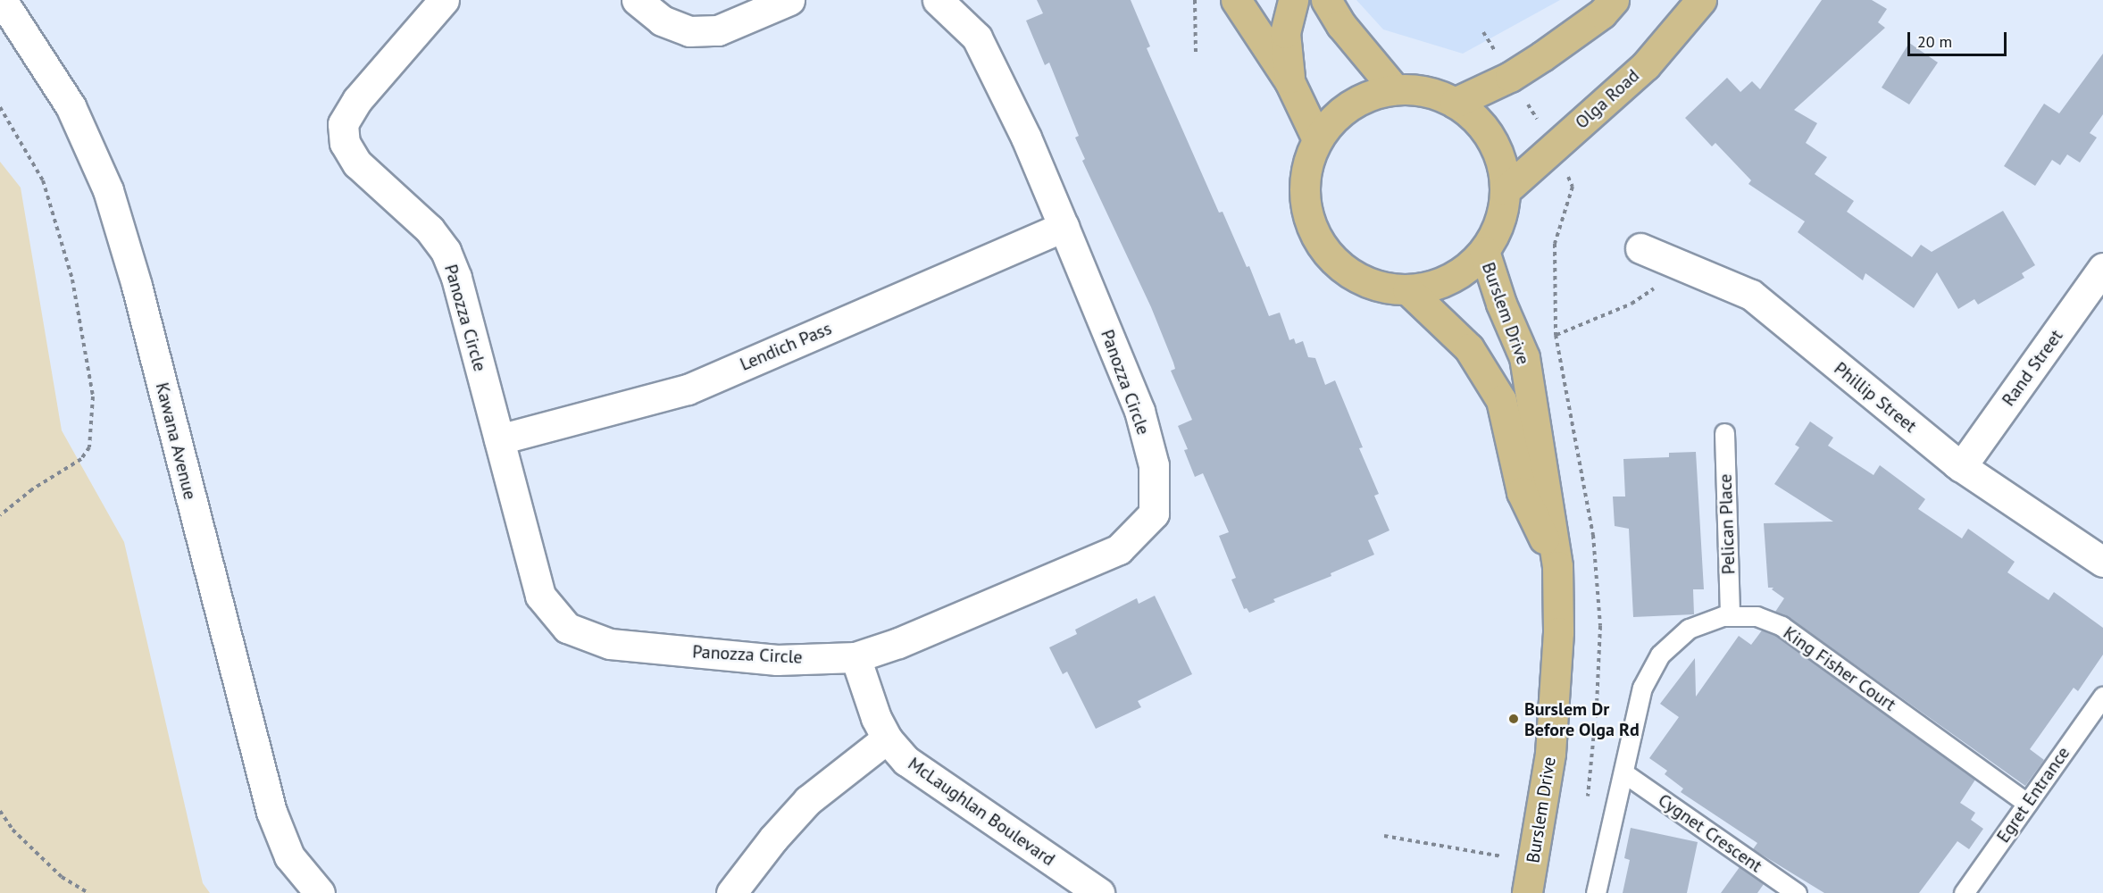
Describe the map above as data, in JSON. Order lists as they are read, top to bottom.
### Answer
{
  "streets": {
    "main road": ["Olga Road", "Burslem Drive"],
    "street": [
      "Panozza Circle",
      "Lendich Pass",
      "Rand Street",
      "Phillip Street",
      "Kawana Avenue",
      "McLaughlan Boulevard"
    ],
    "lane": [
      "Pelican Place",
      "King Fisher Court",
      "Egret Entrance",
      "Cygnet Crescent"
    ]
  },
  "crossings": [
    ["Olga Road", "Burslem Drive"],
    ["Panozza Circle", "Lendich Pass"],
    ["Panozza Circle", "McLaughlan Boulevard"],
    ["Rand Street", "Phillip Street"],
    ["Pelican Place", "King Fisher Court"],
    ["King Fisher Court", "Egret Entrance"],
    ["King Fisher Court", "Cygnet Crescent"]
  ],
  "places": ["Burslem Dr Before Olga Rd"],
  "scale_bar": "20 m"
}
